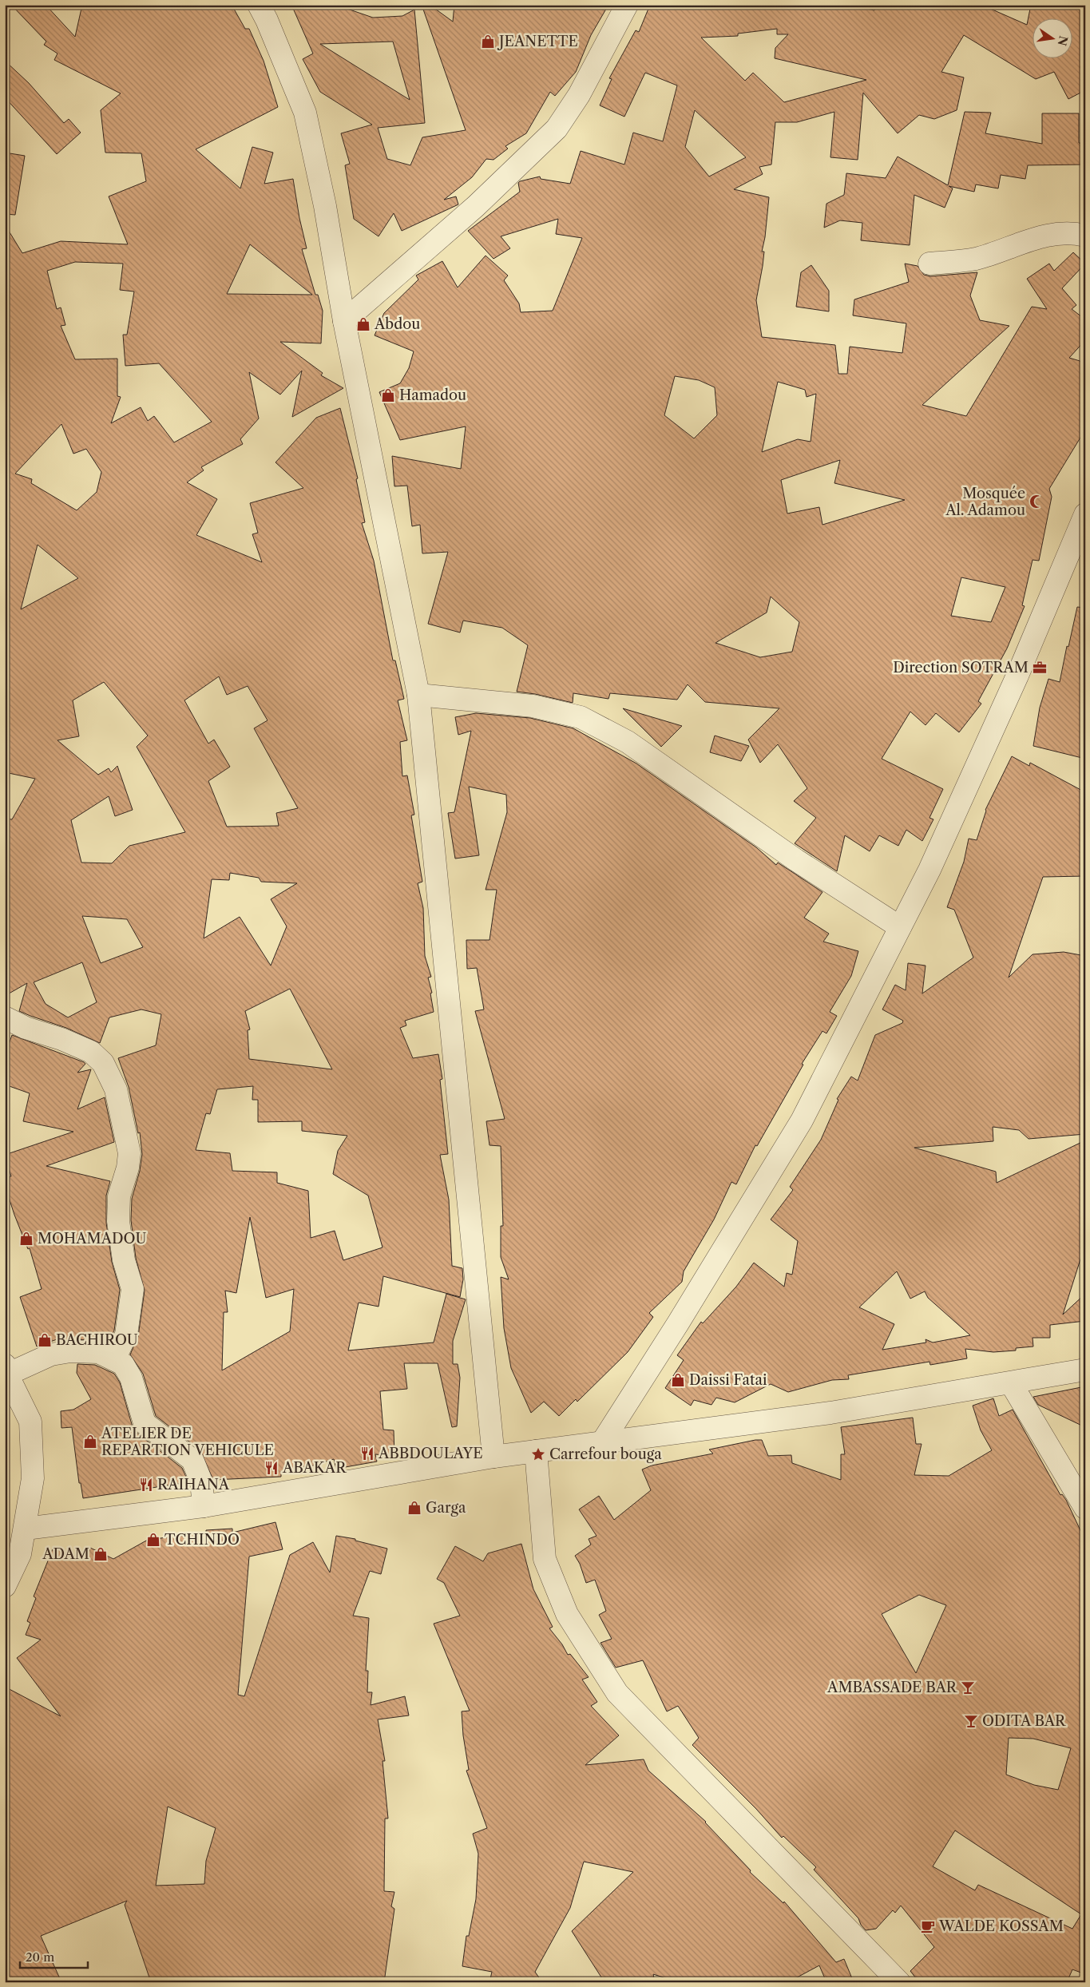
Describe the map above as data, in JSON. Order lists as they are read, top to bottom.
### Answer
{
  "places": {
    "shop": [
      "JEANETTE",
      "Abdou",
      "Hamadou",
      "MOHAMADOU",
      "BACHIROU",
      "Daissi Fatai",
      "ATELIER DE REPARTION VEHICULE",
      "Garga",
      "TCHINDO",
      "ADAM"
    ],
    "mosque": ["Mosquée Al. Adamou"],
    "office": ["Direction SOTRAM"],
    "restaurant": ["ABBDOULAYE", "ABAKAR", "RAIHANA"],
    "place": ["Carrefour bouga"],
    "bar": ["AMBASSADE BAR", "ODITA BAR"],
    "cafe": ["WALDE KOSSAM"]
  },
  "scale_bar": "20 m",
  "north": "right"
}
